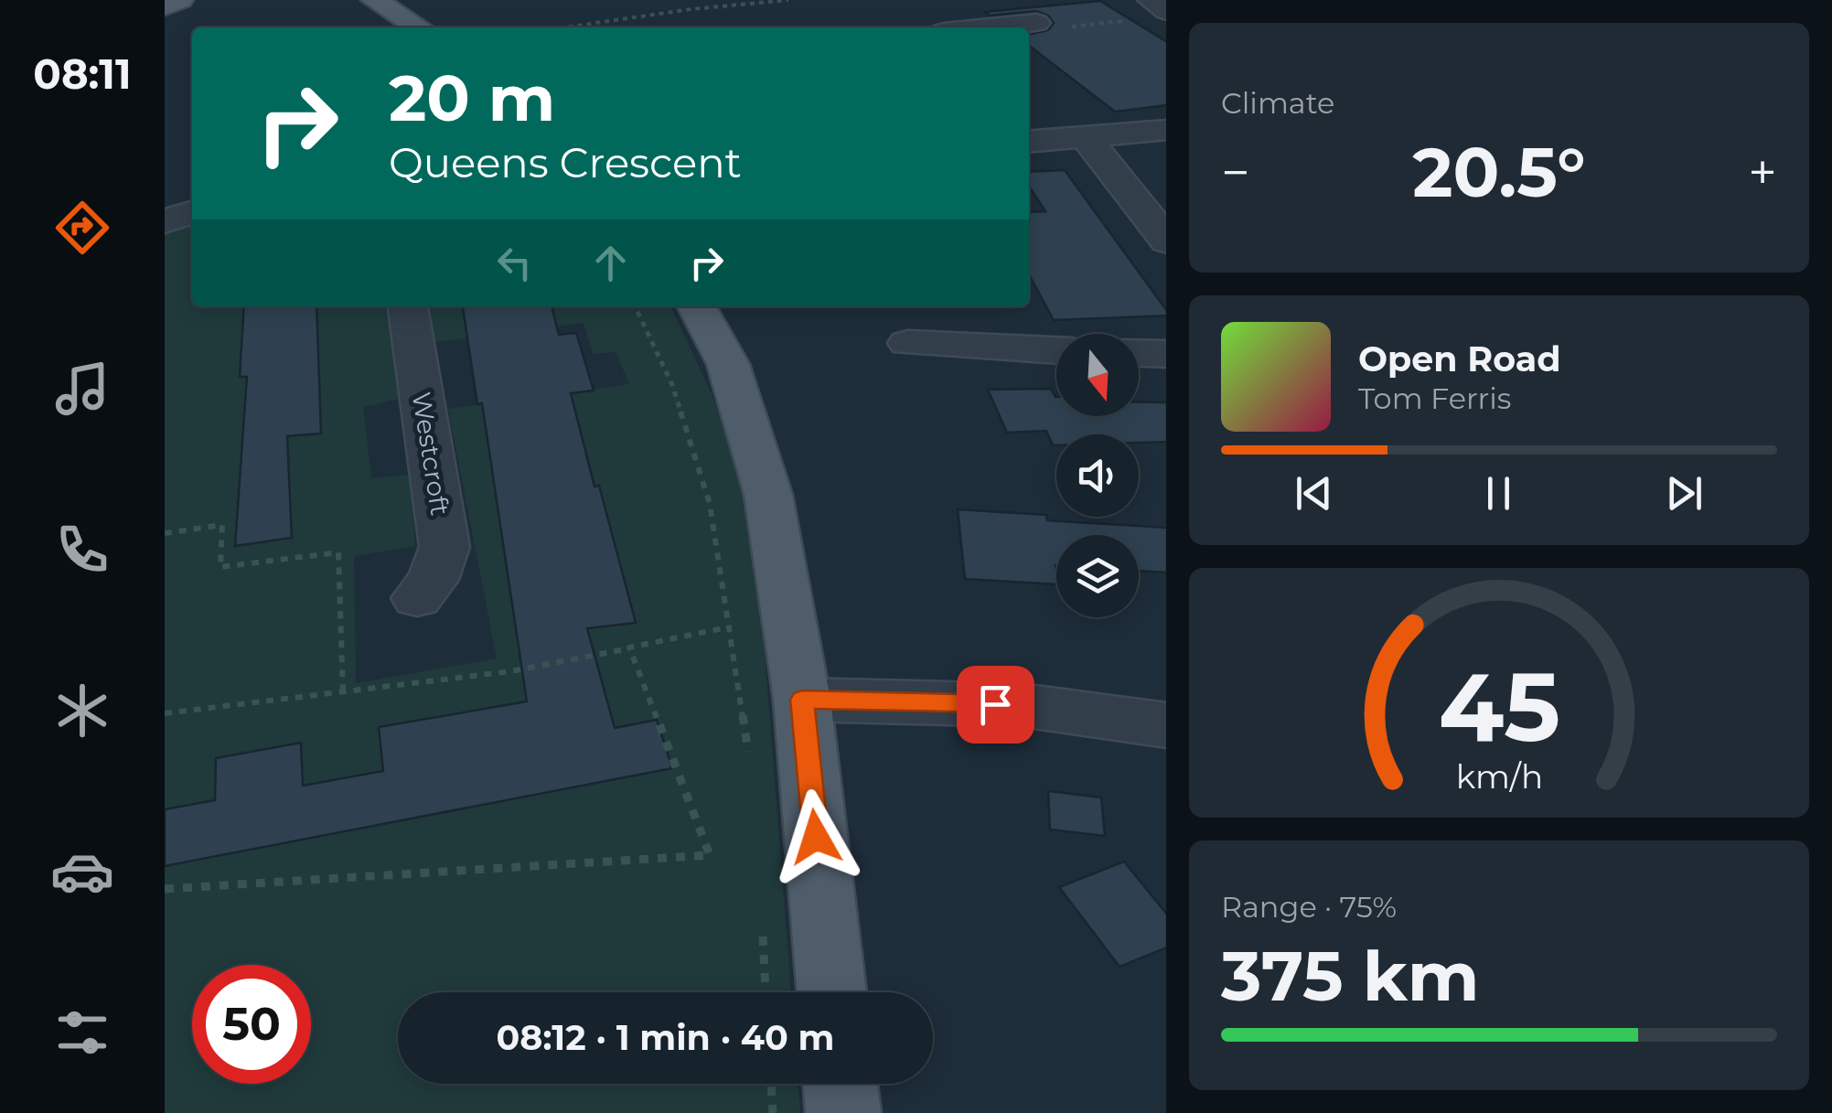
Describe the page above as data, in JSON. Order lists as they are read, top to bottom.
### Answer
{
  "streets": {
    "street": ["Westcroft"]
  },
  "north": "bottom",
  "page": {
    "tabs": "08:11",
    "tile": [
      "Climate",
      ["Range · 75%", "375 km"]
    ],
    "turn": ["20 m", "Queens Crescent"],
    "heat": ["−", "20.5°", "+"],
    "song": ["Open Road", "Tom Ferris"],
    "limit": "50",
    "trip": "08:12 · 1 min · 40 m",
    "gauge": ["45", "km/h"]
  }
}
